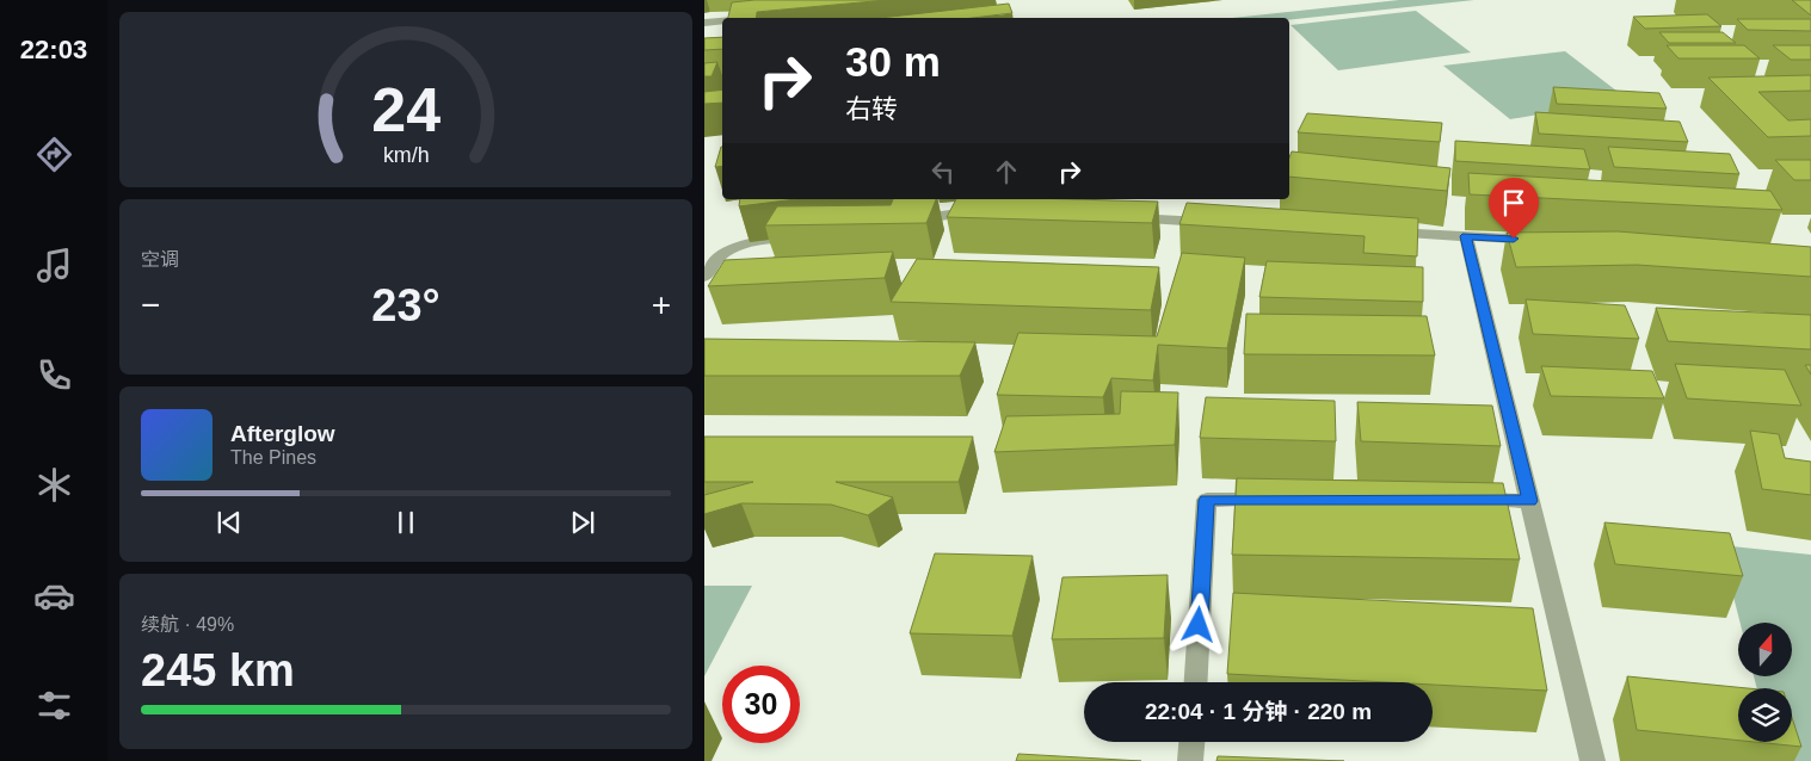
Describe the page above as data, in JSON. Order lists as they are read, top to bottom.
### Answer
{
  "north": "top",
  "page": {
    "tabs": "22:03",
    "turn": ["30 m", "右转"],
    "tile": [
      "空调",
      ["续航 · 49%", "245 km"]
    ],
    "heat": ["−", "23°", "+"],
    "song": ["Afterglow", "The Pines"],
    "limit": "30",
    "trip": "22:04 · 1 分钟 · 220 m",
    "gauge": ["24", "km/h"]
  }
}
